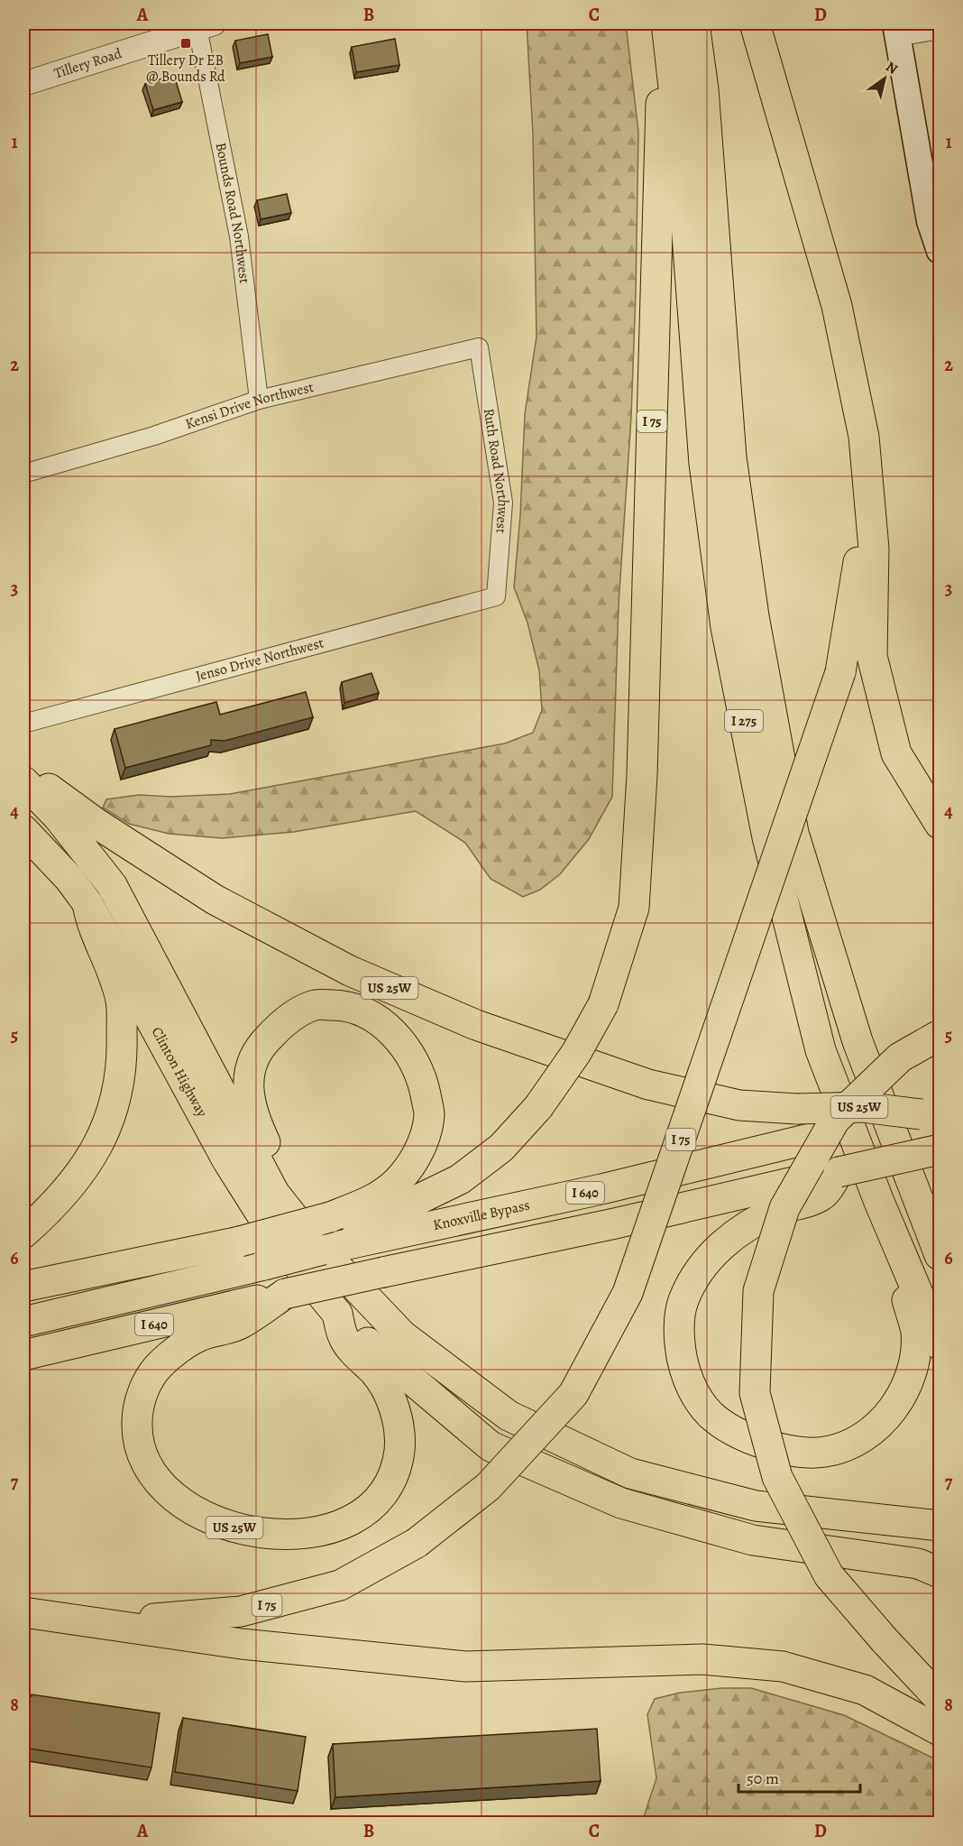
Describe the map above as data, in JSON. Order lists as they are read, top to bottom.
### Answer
{
  "streets": {
    "highway": [
      "I 75",
      "I 275",
      "US 25W",
      "Clinton Highway",
      "I 640",
      "Knoxville Bypass"
    ],
    "street": [
      "Tillery Road",
      "Bounds Road Northwest",
      "Kensi Drive Northwest",
      "Ruth Road Northwest",
      "Jenso Drive Northwest"
    ]
  },
  "crossings": [
    ["Tillery Road", "Bounds Road Northwest"],
    ["Bounds Road Northwest", "Kensi Drive Northwest"],
    ["Kensi Drive Northwest", "Ruth Road Northwest"],
    ["I 75", "I 275"],
    ["I 75", "Knoxville Bypass"],
    ["Ruth Road Northwest", "Jenso Drive Northwest"],
    ["US 25W", "Clinton Highway"],
    ["US 25W", "I 640"],
    ["US 25W", "Knoxville Bypass"]
  ],
  "places": {
    "transit": ["Tillery Dr EB @ Bounds Rd"]
  },
  "scale_bar": "50 m",
  "north": "top right",
  "grid": {
    "columns": [
      "A",
      "B",
      "C",
      "D"
    ],
    "rows": [
      "1",
      "2",
      "3",
      "4",
      "5",
      "6",
      "7",
      "8"
    ]
  }
}
